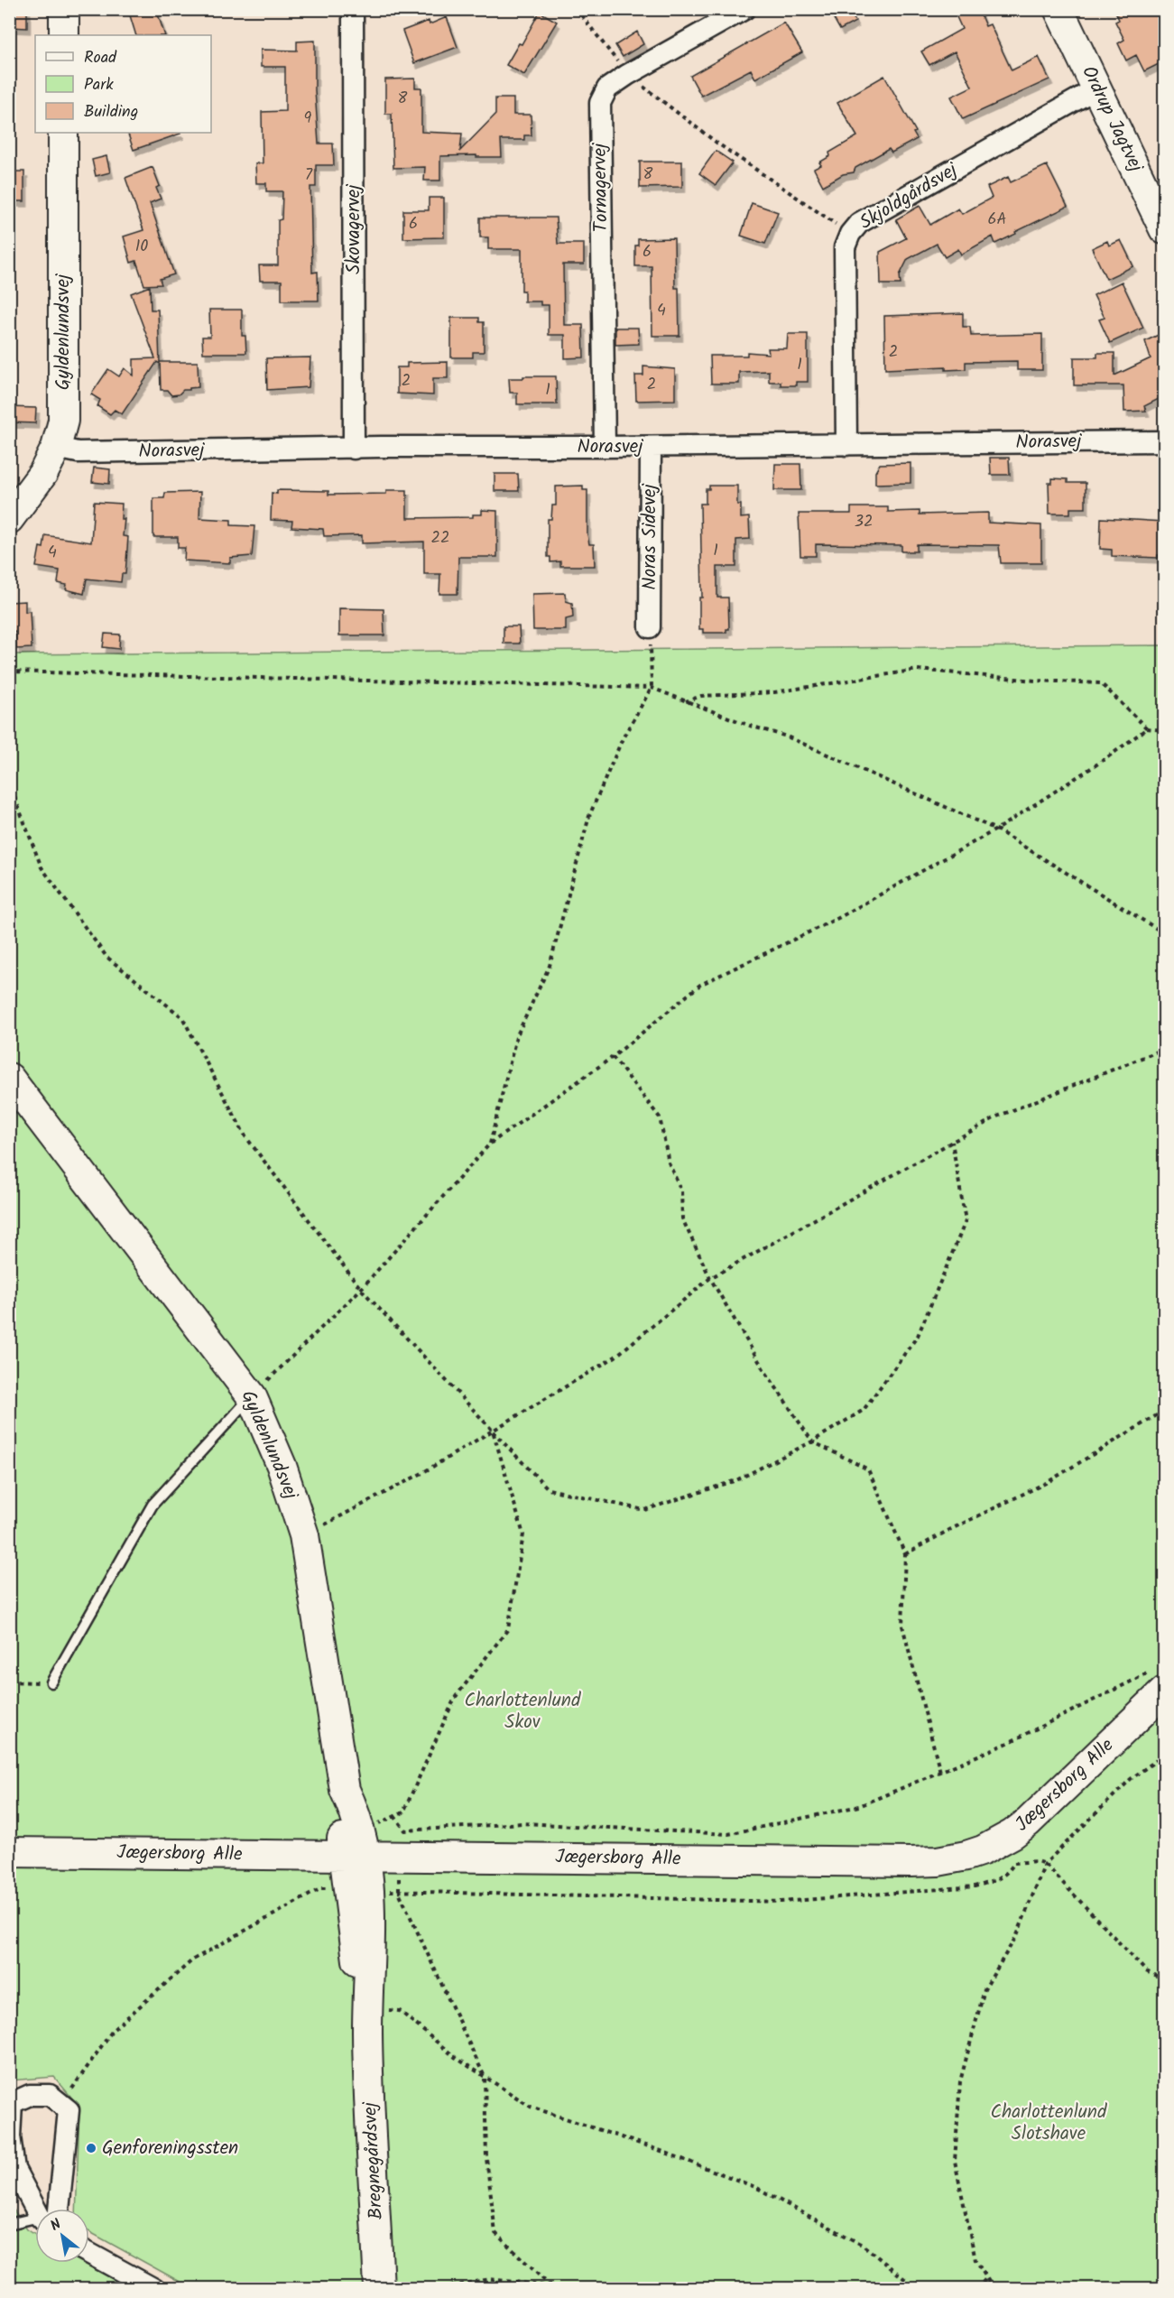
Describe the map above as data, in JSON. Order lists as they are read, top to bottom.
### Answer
{
  "streets": {
    "street": [
      "Ordrup Jagtvej",
      "Tornagervej",
      "Skjoldgårdsvej",
      "Skovagervej",
      "Gyldenlundsvej",
      "Norasvej",
      "Noras Sidevej",
      "Jægersborg Alle",
      "Bregnegårdsvej"
    ]
  },
  "crossings": [
    ["Ordrup Jagtvej", "Skjoldgårdsvej"],
    ["Tornagervej", "Norasvej"],
    ["Skjoldgårdsvej", "Norasvej"],
    ["Skovagervej", "Norasvej"],
    ["Gyldenlundsvej", "Norasvej"],
    ["Gyldenlundsvej", "Jægersborg Alle"],
    ["Gyldenlundsvej", "Bregnegårdsvej"],
    ["Norasvej", "Noras Sidevej"],
    ["Jægersborg Alle", "Bregnegårdsvej"]
  ],
  "parks": ["Charlottenlund Skov", "Charlottenlund Slotshave"],
  "places": ["Genforeningssten"],
  "house_numbers": [
    "8",
    "9",
    "8",
    "7",
    "6A",
    "6",
    "10",
    "6",
    "4",
    "2",
    "1",
    "2",
    "2",
    "1",
    "32",
    "22",
    "1",
    "4"
  ],
  "legend": ["Road", "Park", "Building"],
  "north": "top left"
}
